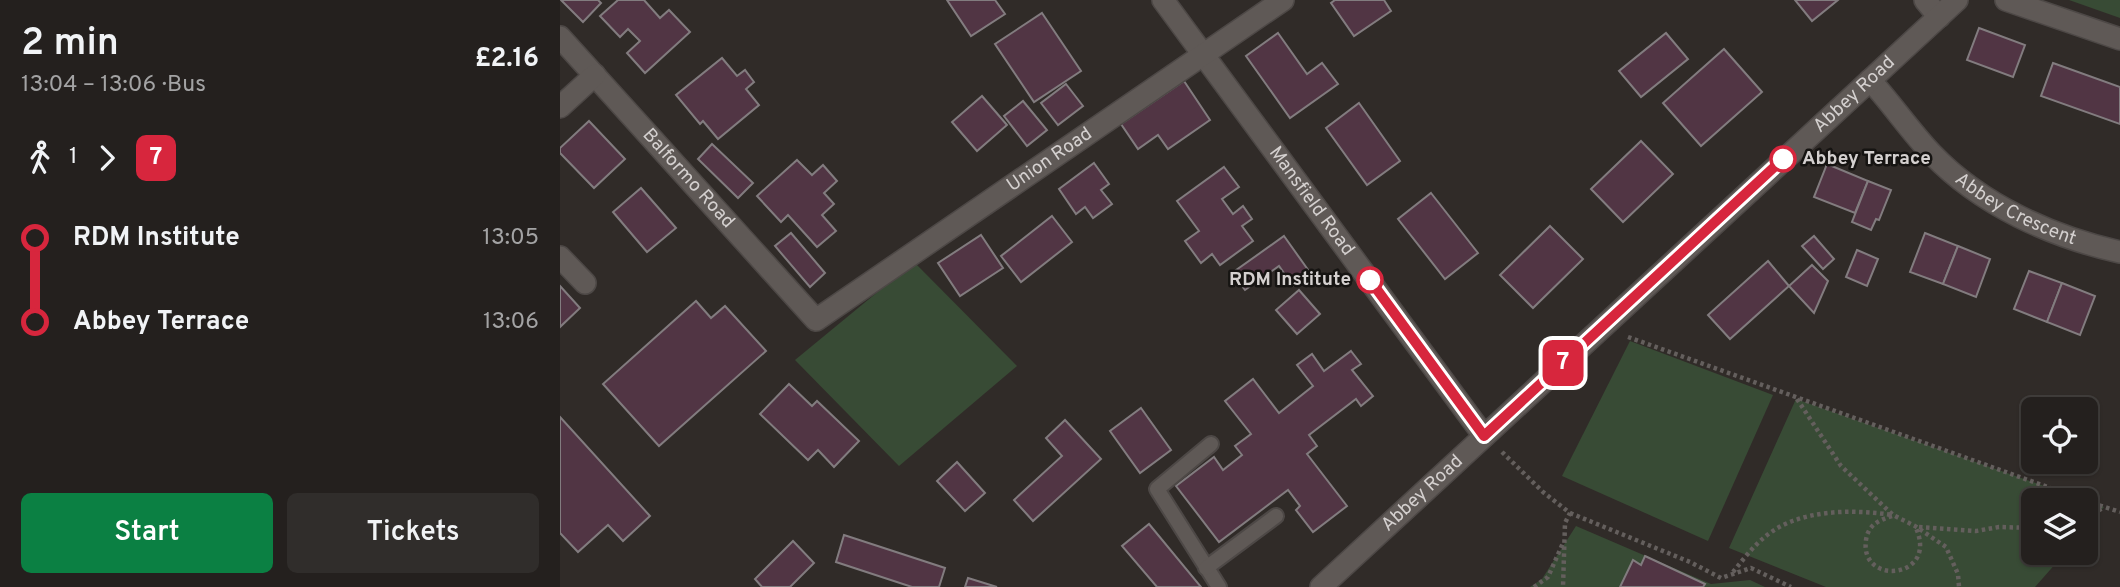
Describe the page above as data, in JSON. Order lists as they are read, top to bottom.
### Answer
{
  "streets": {
    "street": [
      "Abbey Road",
      "Union Road",
      "Balformo Road",
      "Mansfield Road",
      "Abbey Crescent"
    ]
  },
  "crossings": [
    ["Abbey Road", "Mansfield Road"],
    ["Abbey Road", "Abbey Crescent"],
    ["Union Road", "Balformo Road"],
    ["Union Road", "Mansfield Road"]
  ],
  "places": ["Abbey Terrace", "RDM Institute"],
  "lines": ["bus line 7"],
  "page": {
    "heading": ["2 min", "13:04 – 13:06 · Bus", "£2.16"],
    "on_map": "7",
    "legs": ["1", "7"],
    "list": [
      {
        "name": "RDM Institute",
        "value": "13:05"
      },
      {
        "name": "Abbey Terrace",
        "value": "13:06"
      }
    ],
    "buttons": ["Start", "Tickets"]
  }
}
